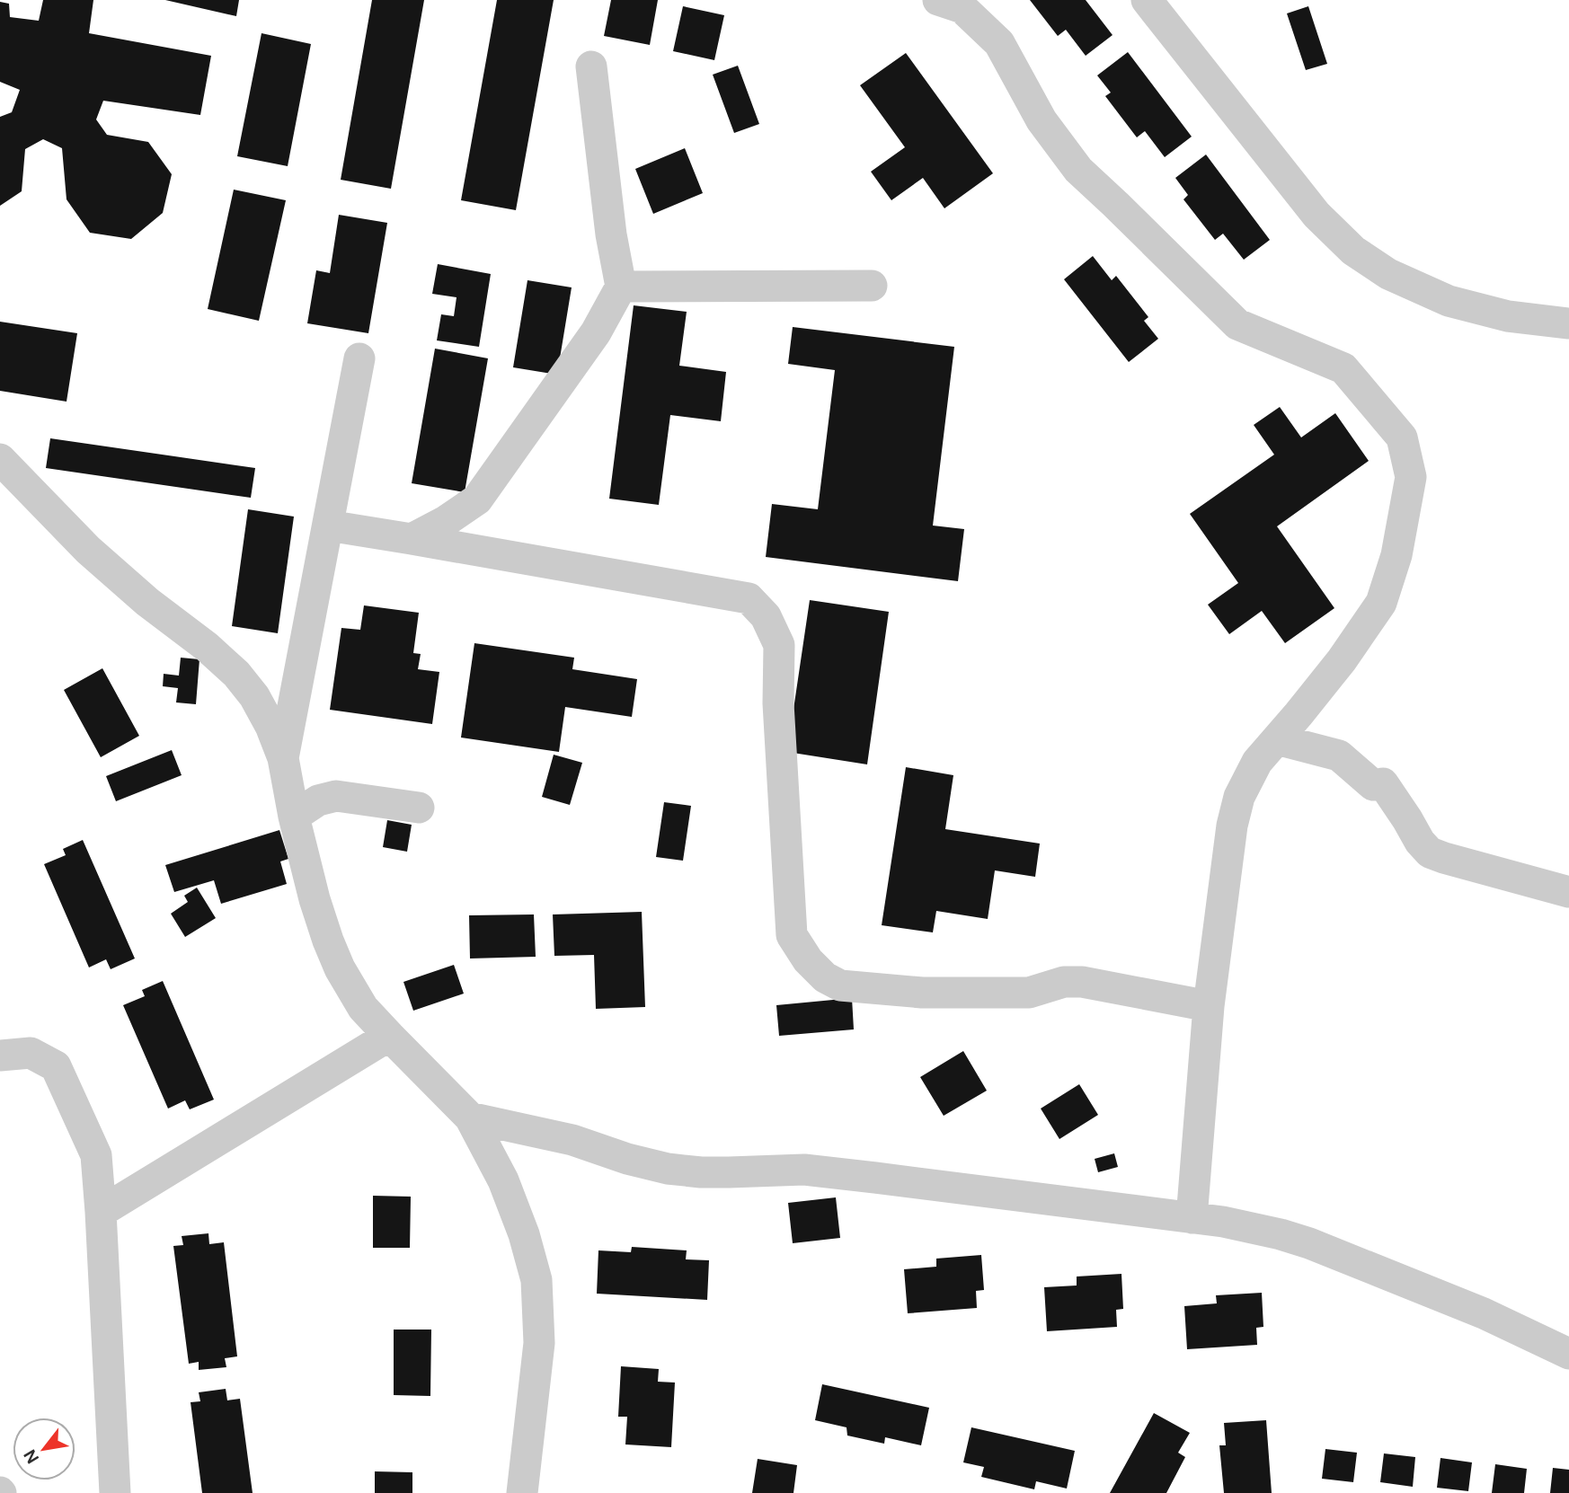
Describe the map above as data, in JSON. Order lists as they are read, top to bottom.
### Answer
{
  "north": "bottom left"
}
